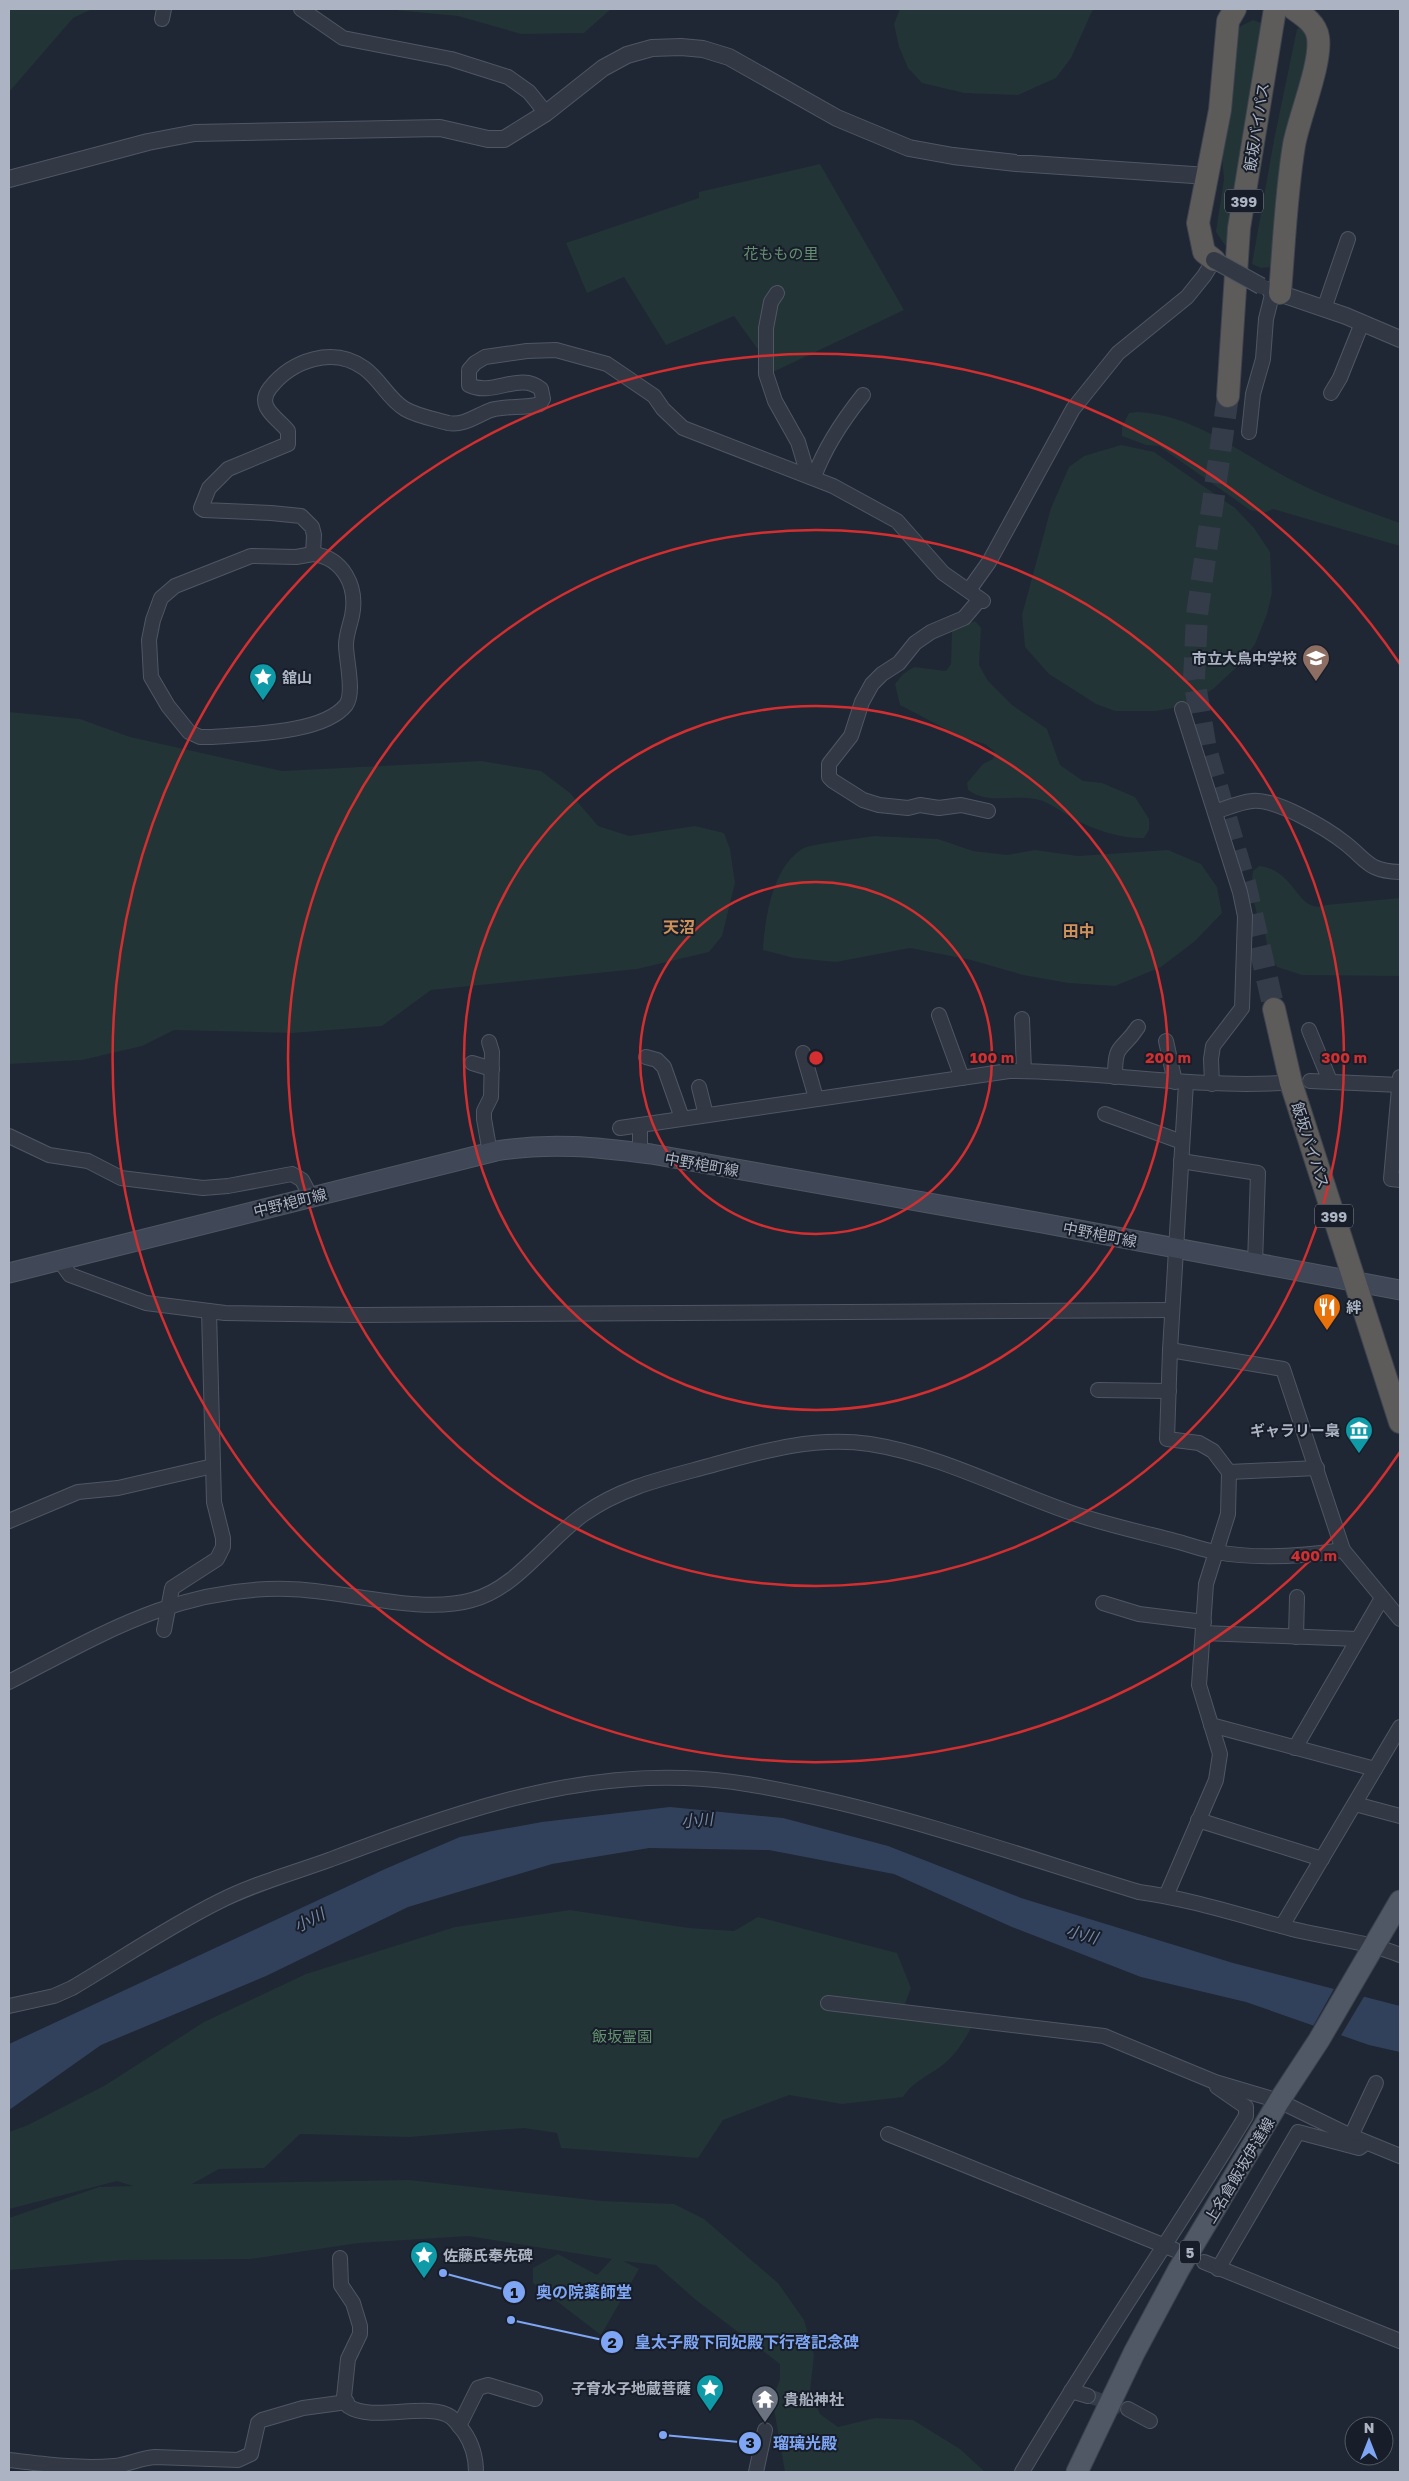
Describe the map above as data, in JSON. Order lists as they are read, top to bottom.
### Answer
{
  "streets": {
    "highway": ["飯坂バイパス", "399"],
    "main road": ["中野梍町線", "上名倉飯坂伊達線", "5"]
  },
  "crossings": [
    ["飯坂バイパス", "中野梍町線"]
  ],
  "districts": ["天沼", "田中"],
  "water": ["小川"],
  "parks": ["花ももの里", "飯坂霊園"],
  "places": {
    "school or university": ["市立大鳥中学校"],
    "place": ["舘山", "佐藤氏奉先碑", "子育水子地蔵菩薩"],
    "restaurant": ["絆"],
    "museum": ["ギャラリー梟"],
    "other": ["奥の院薬師堂", "皇太子殿下同妃殿下行啓記念碑", "瑠璃光殿"],
    "temple": ["貴船神社"]
  },
  "north": "top",
  "rings": [
    "100 m",
    "200 m",
    "300 m",
    "400 m"
  ]
}
